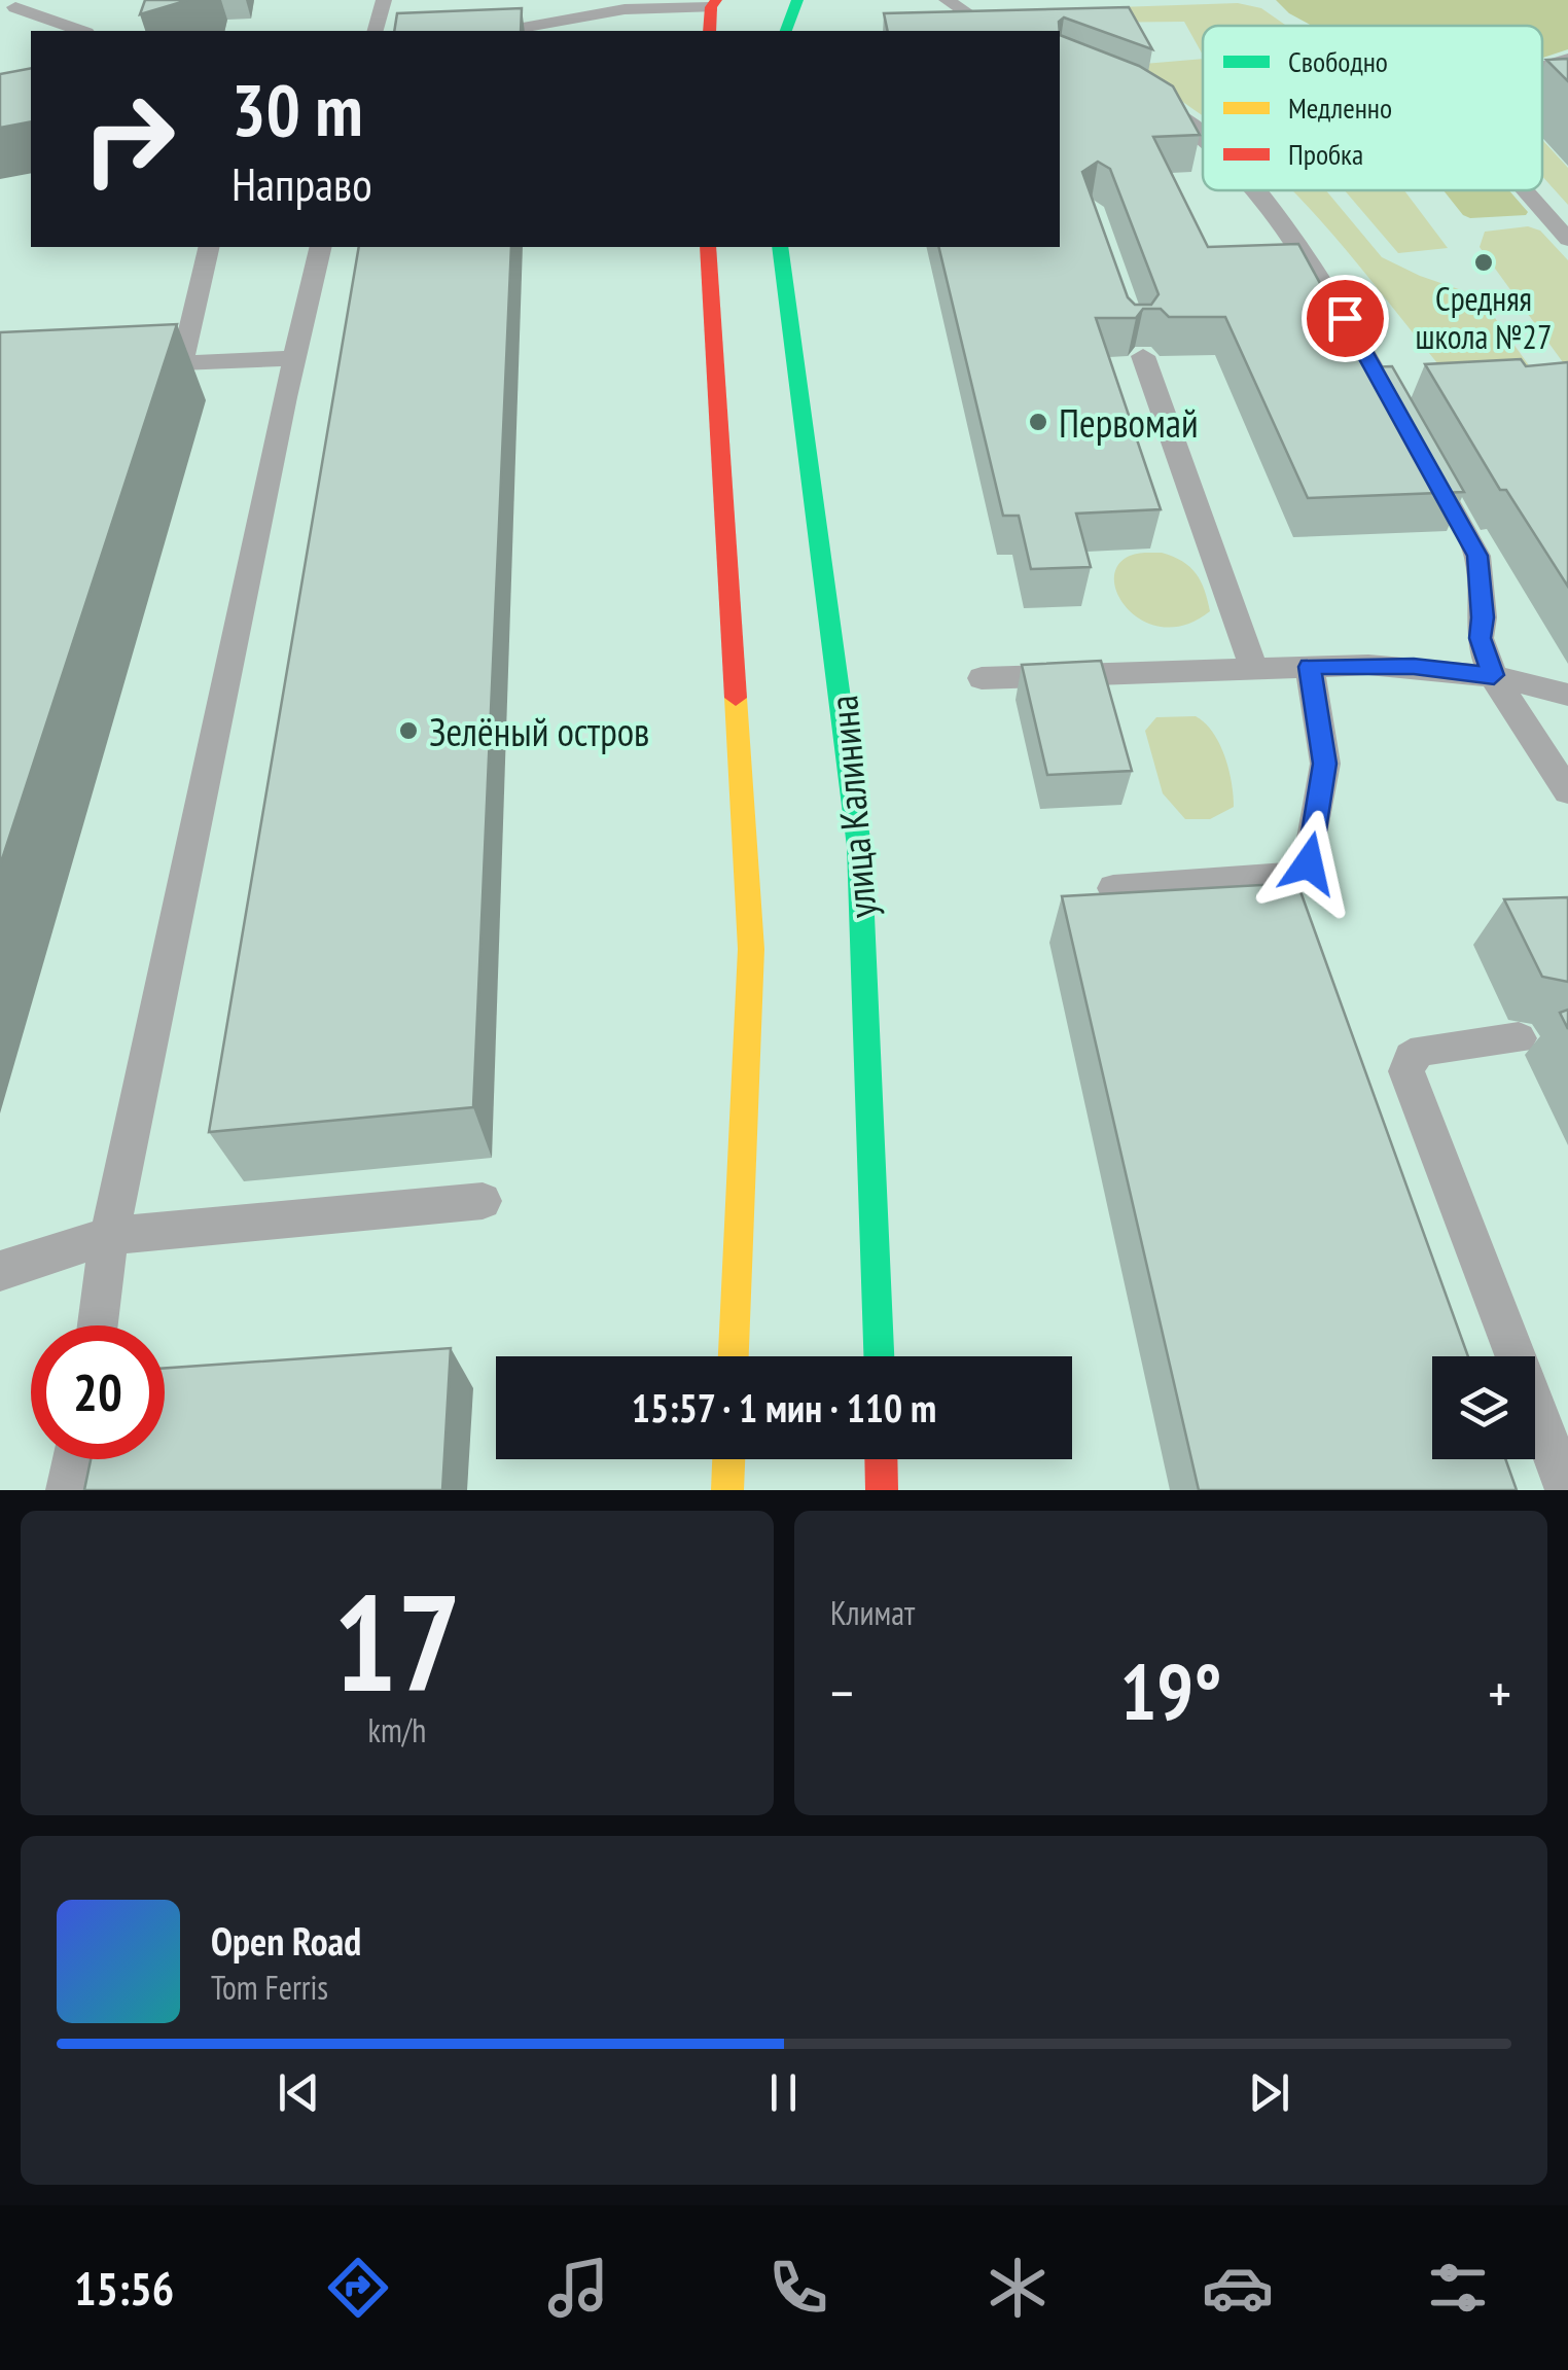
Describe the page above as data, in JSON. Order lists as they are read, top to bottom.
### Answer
{
  "streets": {
    "highway": ["улица Калинина"]
  },
  "places": ["Средняя школа №27", "Первомай", "Зелёный остров"],
  "legend": ["Свободно", "Медленно", "Пробка"],
  "page": {
    "turn": ["30 m", "Направо"],
    "limit": "20",
    "trip": "15:57 · 1 мин · 110 m",
    "tile": [
      ["17", "km/h"],
      "Климат"
    ],
    "heat": ["−", "19°", "+"],
    "song": ["Open Road", "Tom Ferris"],
    "tabs": "15:56"
  }
}
